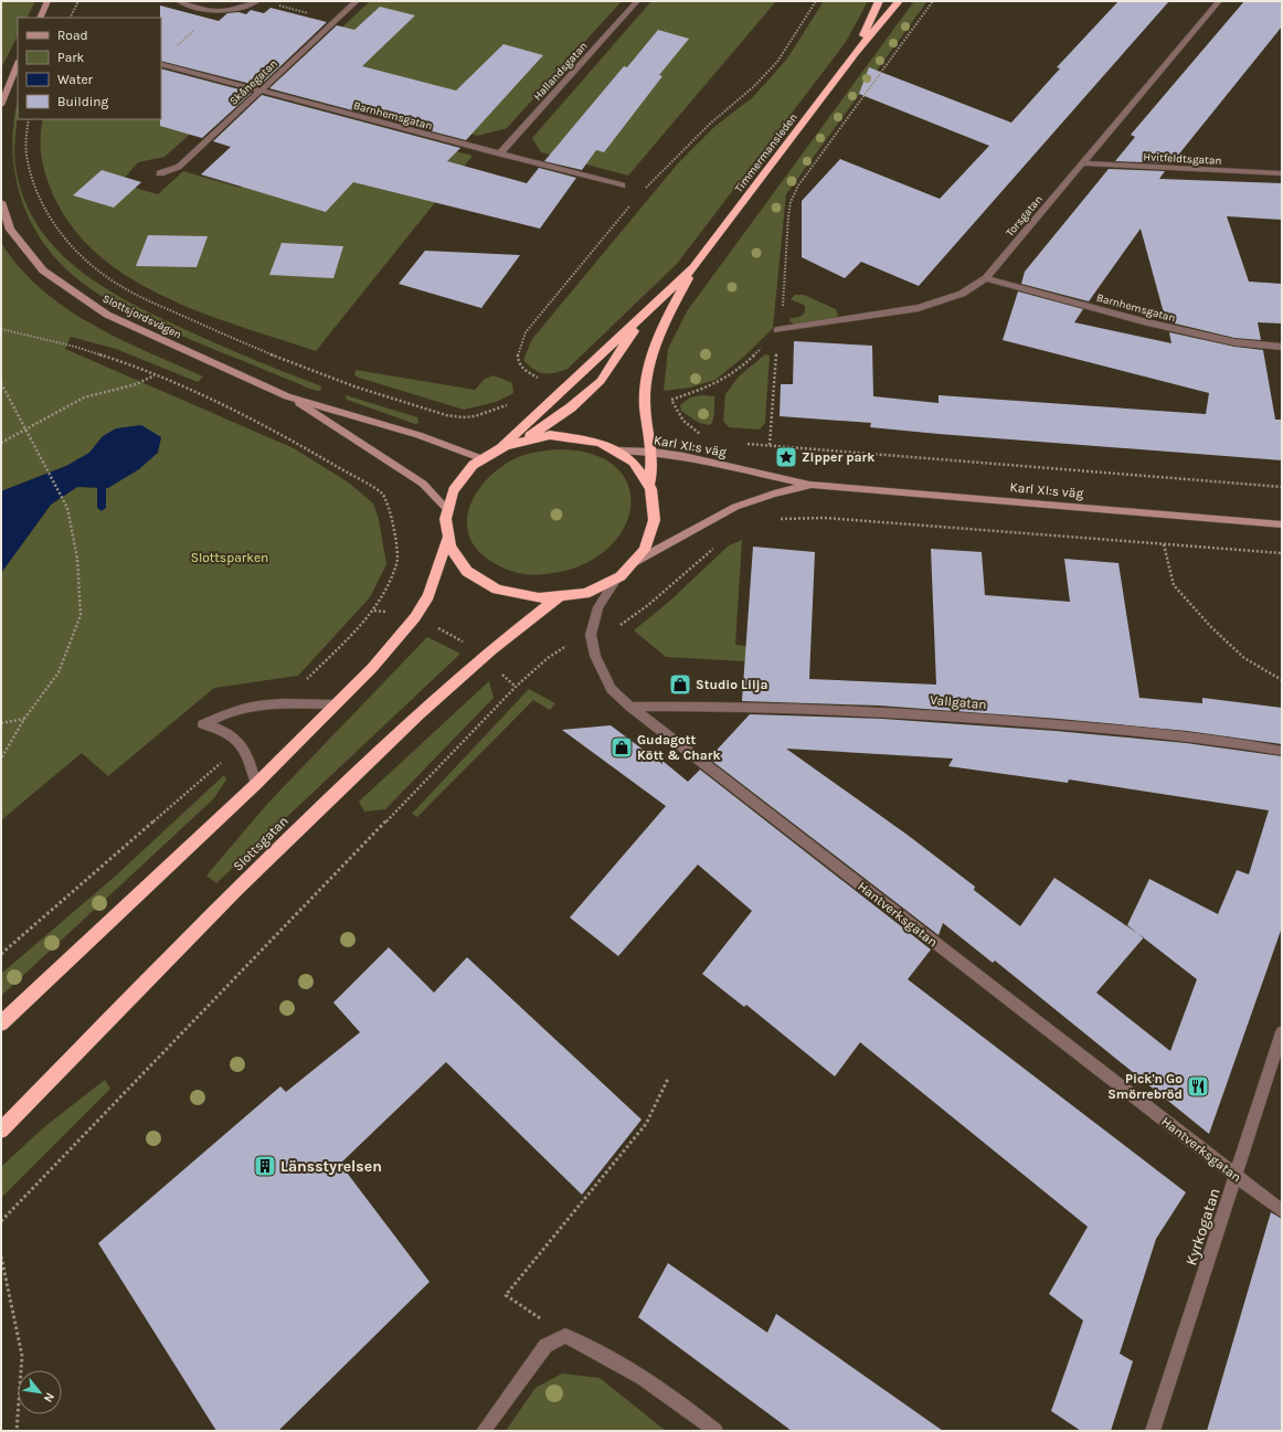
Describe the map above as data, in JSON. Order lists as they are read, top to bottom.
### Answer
{
  "streets": {
    "highway": ["Timmermansleden", "Slottsgatan"],
    "main road": ["Slottsjordsvägen", "Karl XI:s väg"],
    "street": [
      "Hallandsgatan",
      "Skånegatan",
      "Barnhemsgatan",
      "Hvitfeldtsgatan",
      "Torsgatan",
      "Vallgatan",
      "Hantverksgatan",
      "Kyrkogatan"
    ]
  },
  "crossings": [
    ["Hallandsgatan", "Barnhemsgatan"],
    ["Skånegatan", "Barnhemsgatan"],
    ["Barnhemsgatan", "Torsgatan"],
    ["Timmermansleden", "Karl XI:s väg"],
    ["Hvitfeldtsgatan", "Torsgatan"],
    ["Vallgatan", "Hantverksgatan"],
    ["Hantverksgatan", "Kyrkogatan"]
  ],
  "parks": ["Slottsparken"],
  "places": {
    "place": ["Zipper park"],
    "shop": ["Studio Lilja", "Gudagott Kött & Chark"],
    "restaurant": ["Pick'n Go Smörrebröd"],
    "building": ["Länsstyrelsen"]
  },
  "legend": [
    "Road",
    "Park",
    "Water",
    "Building"
  ],
  "north": "bottom right"
}
